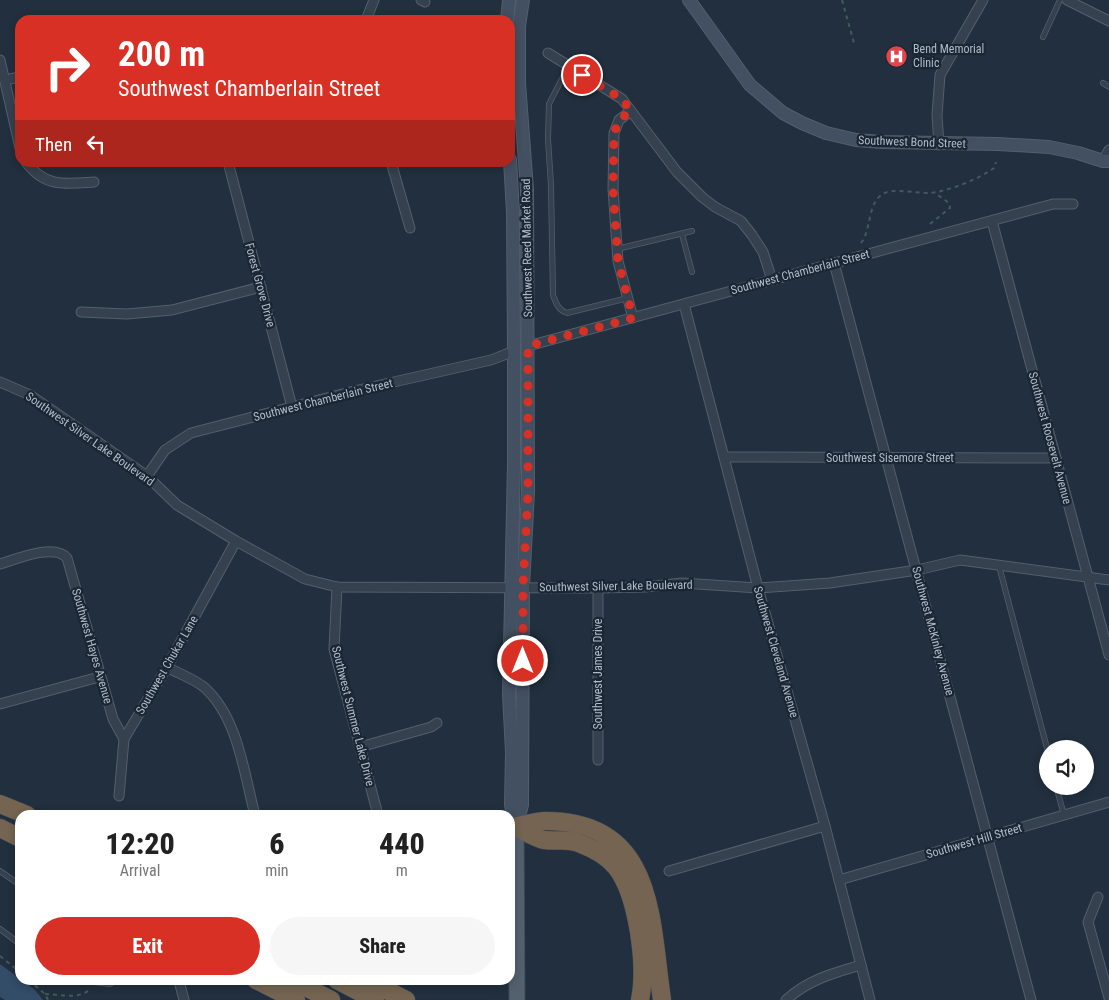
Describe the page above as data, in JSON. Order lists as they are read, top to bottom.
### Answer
{
  "streets": {
    "main road": ["Southwest Bond Street", "Southwest Reed Market Road"],
    "street": [
      "Southwest Chamberlain Street",
      "Forest Grove Drive",
      "Southwest Roosevelt Avenue",
      "Southwest Silver Lake Boulevard",
      "Southwest Sisemore Street",
      "Southwest McKinley Avenue",
      "Southwest Hayes Avenue",
      "Southwest Cleveland Avenue",
      "Southwest Chukar Lane",
      "Southwest James Drive",
      "Southwest Summer Lake Drive",
      "Southwest Hill Street"
    ]
  },
  "crossings": [
    ["Southwest Reed Market Road", "Southwest Chamberlain Street"],
    ["Southwest Reed Market Road", "Southwest Silver Lake Boulevard"],
    ["Southwest Chamberlain Street", "Forest Grove Drive"],
    ["Southwest Chamberlain Street", "Southwest Roosevelt Avenue"],
    ["Southwest Chamberlain Street", "Southwest Silver Lake Boulevard"],
    ["Southwest Chamberlain Street", "Southwest McKinley Avenue"],
    ["Southwest Chamberlain Street", "Southwest Cleveland Avenue"],
    ["Southwest Roosevelt Avenue", "Southwest Silver Lake Boulevard"],
    ["Southwest Roosevelt Avenue", "Southwest Sisemore Street"],
    ["Southwest Silver Lake Boulevard", "Southwest McKinley Avenue"],
    ["Southwest Silver Lake Boulevard", "Southwest Cleveland Avenue"],
    ["Southwest Silver Lake Boulevard", "Southwest Chukar Lane"],
    ["Southwest Silver Lake Boulevard", "Southwest James Drive"],
    ["Southwest Silver Lake Boulevard", "Southwest Summer Lake Drive"],
    ["Southwest Sisemore Street", "Southwest McKinley Avenue"],
    ["Southwest Sisemore Street", "Southwest Cleveland Avenue"],
    ["Southwest McKinley Avenue", "Southwest Hill Street"],
    ["Southwest Hayes Avenue", "Southwest Chukar Lane"],
    ["Southwest Cleveland Avenue", "Southwest Hill Street"]
  ],
  "places": {
    "hospital": ["Bend Memorial Clinic"]
  },
  "page": {
    "turn": ["200 m", "Southwest Chamberlain Street"],
    "then": "Then",
    "eta": [
      "12:20",
      "Arrival",
      "6",
      "min",
      "440",
      "m"
    ],
    "buttons": ["Exit", "Share"]
  }
}
